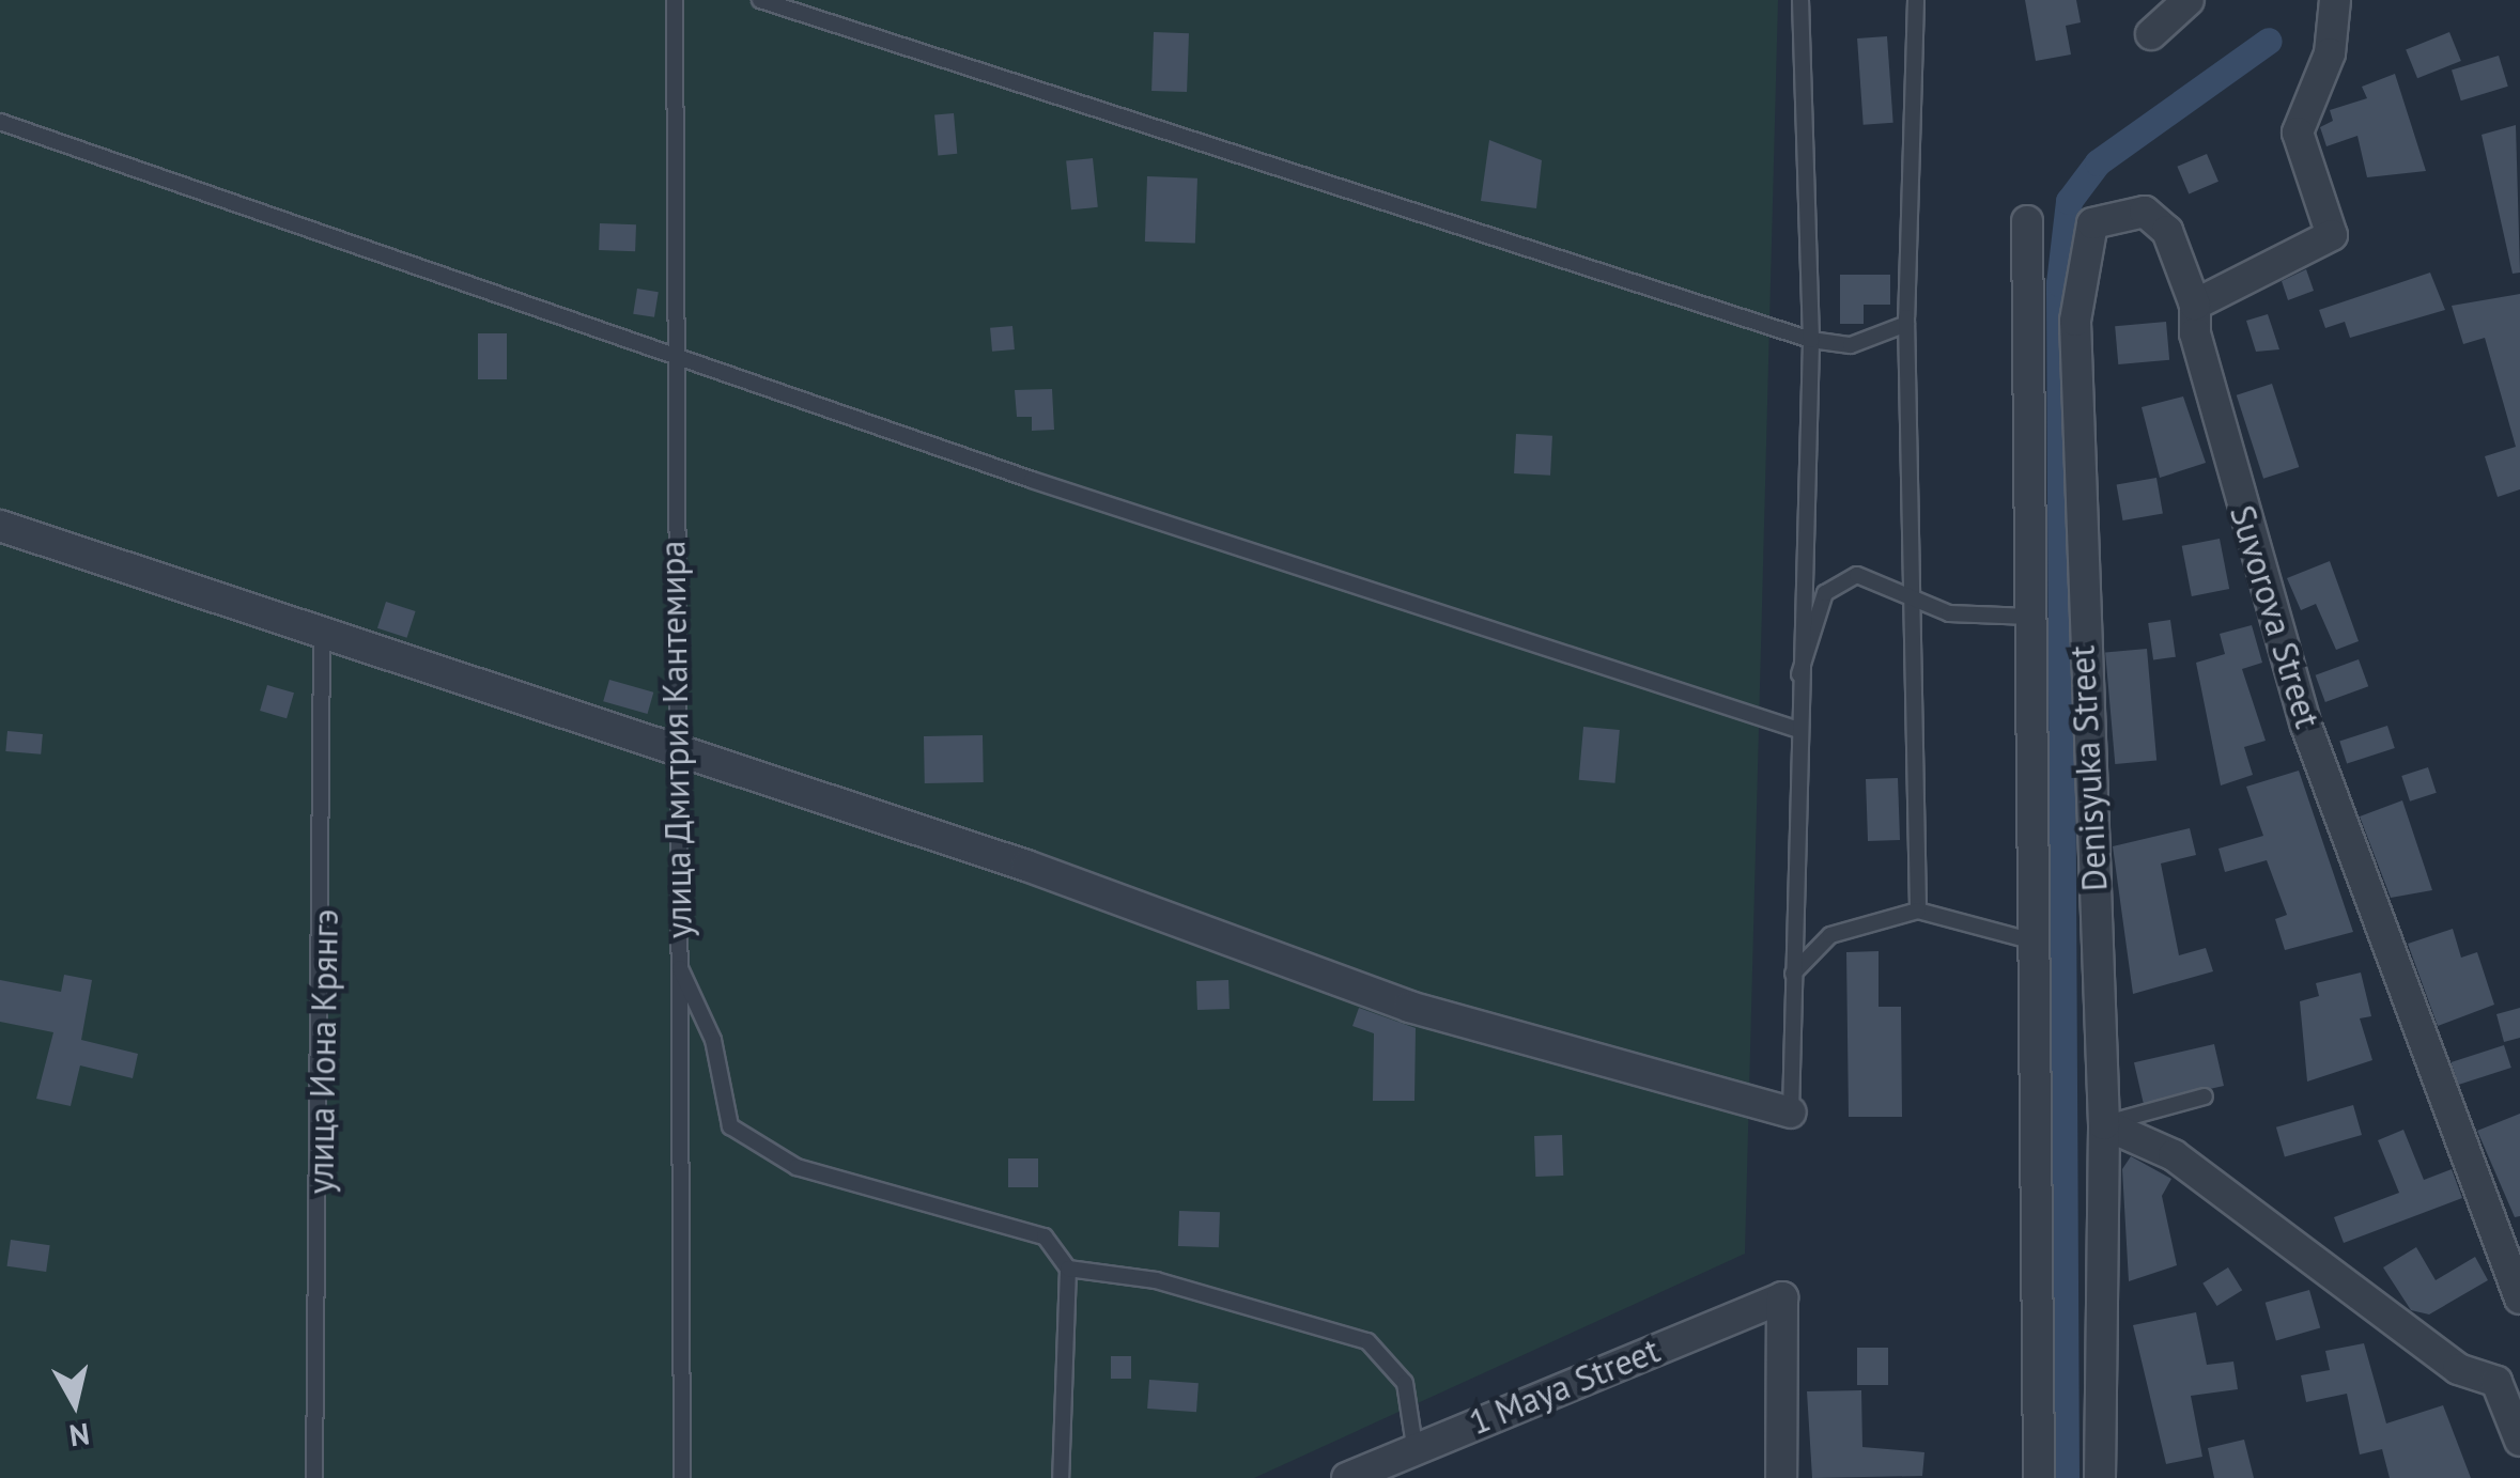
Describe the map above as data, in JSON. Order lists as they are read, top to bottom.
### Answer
{
  "streets": {
    "street": ["Suvorova Street", "Denisyuka Street", "1 Maya Street"],
    "lane": ["улица Дмитрия Кантемира", "улица Иона Крянгэ"]
  },
  "crossings": [
    ["Suvorova Street", "Denisyuka Street"]
  ],
  "north": "bottom"
}
